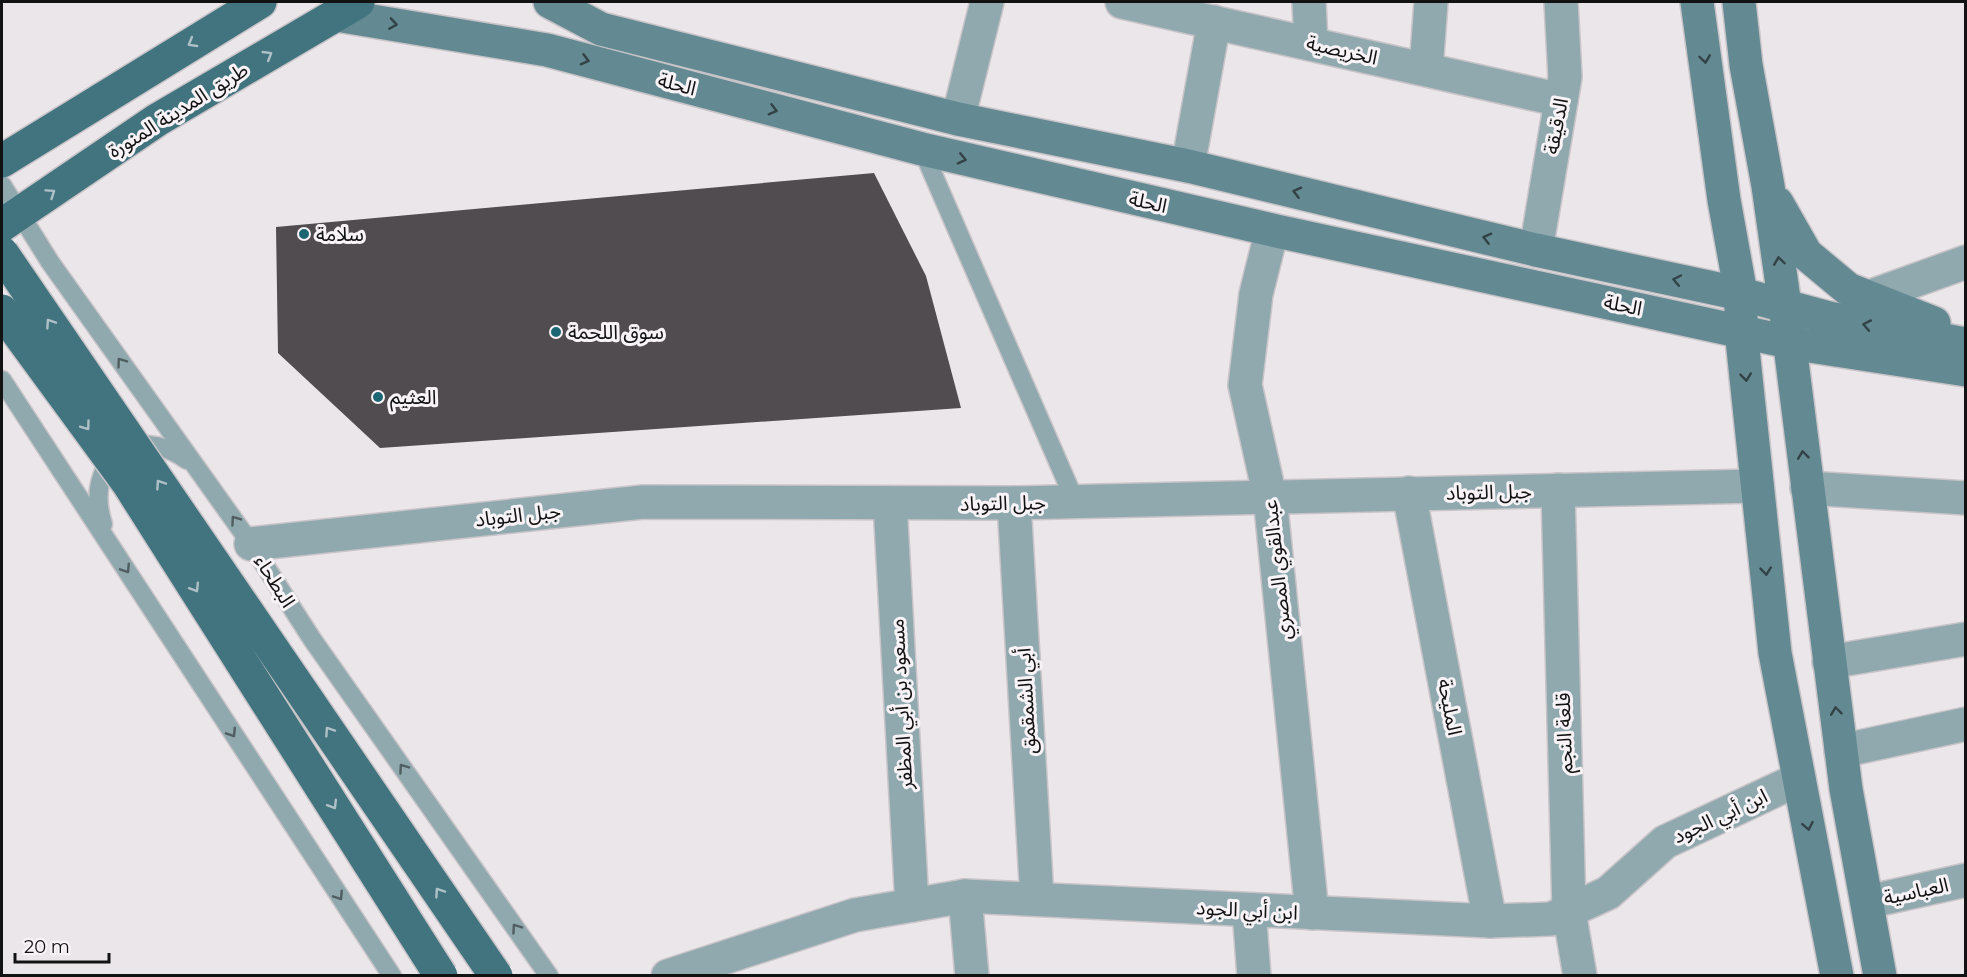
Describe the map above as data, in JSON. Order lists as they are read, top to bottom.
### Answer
{
  "streets": {
    "main road": ["الحلة", "طريق المدينة المنورة", "البطحاء"],
    "street": [
      "الخريصية",
      "الدقيقة",
      "جبل التوباد",
      "عبدالقوي المصري",
      "أبي الشمقمق",
      "مسعود بن أبي المظفر",
      "المليحة",
      "قلعة النجم",
      "ابن أبي الجود",
      "العباسية"
    ]
  },
  "crossings": [
    ["الخريصية", "الدقيقة"],
    ["الحلة", "طريق المدينة المنورة"],
    ["الحلة", "الدقيقة"],
    ["الحلة", "عبدالقوي المصري"],
    ["طريق المدينة المنورة", "البطحاء"],
    ["جبل التوباد", "عبدالقوي المصري"],
    ["جبل التوباد", "البطحاء"],
    ["جبل التوباد", "أبي الشمقمق"],
    ["جبل التوباد", "مسعود بن أبي المظفر"],
    ["جبل التوباد", "المليحة"],
    ["جبل التوباد", "قلعة النجم"],
    ["عبدالقوي المصري", "ابن أبي الجود"],
    ["أبي الشمقمق", "ابن أبي الجود"],
    ["مسعود بن أبي المظفر", "ابن أبي الجود"],
    ["المليحة", "ابن أبي الجود"],
    ["قلعة النجم", "ابن أبي الجود"]
  ],
  "places": ["سلامة", "سوق اللحمة", "العثيم"],
  "scale_bar": "20 m"
}
